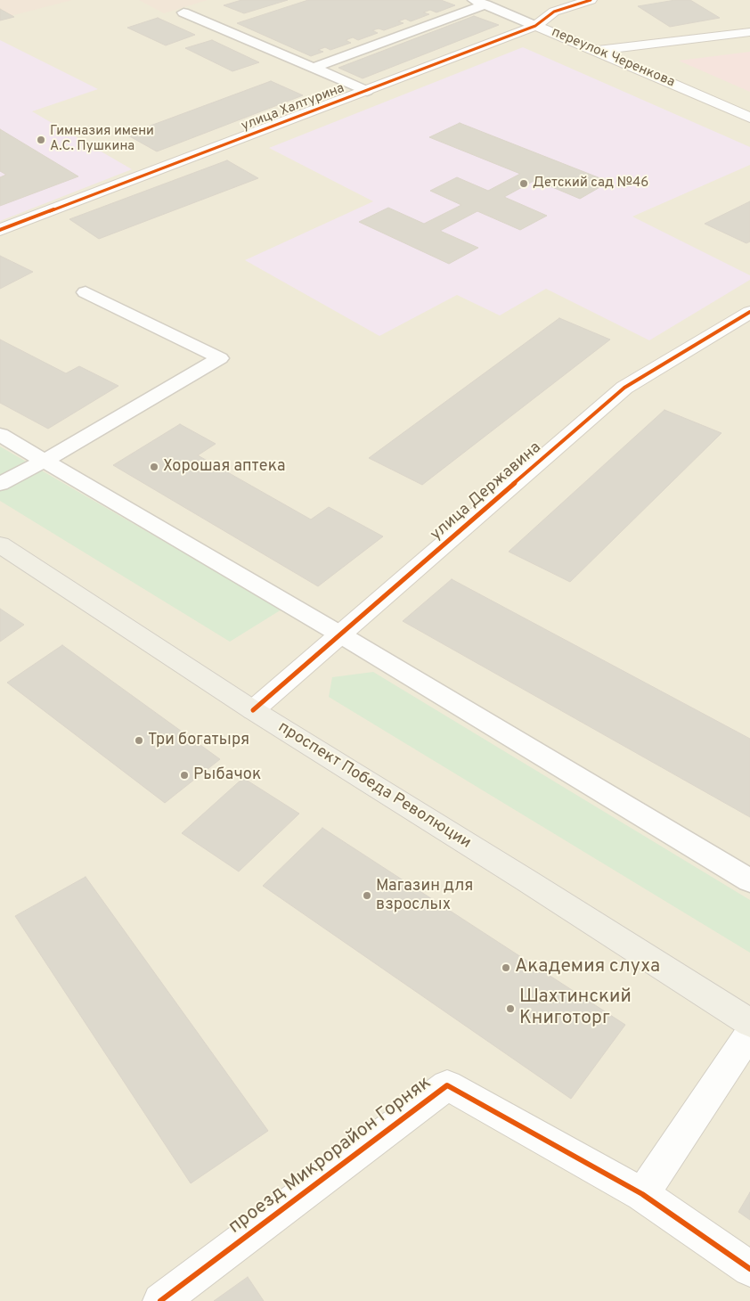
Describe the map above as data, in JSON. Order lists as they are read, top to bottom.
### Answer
{
  "streets": {
    "main road": ["проспект Победа Революции"],
    "street": [
      "переулок Черенкова",
      "улица Халтурина",
      "улица Державина",
      "проезд Микрорайон Горняк"
    ]
  },
  "crossings": [
    ["переулок Черенкова", "улица Халтурина"],
    ["улица Державина", "проспект Победа Революции"]
  ],
  "places": [
    "Гимназия имени А.С. Пушкина",
    "Детский сад №46",
    "Хорошая аптека",
    "Три богатыря",
    "Рыбачок",
    "Магазин для взрослых",
    "Академия слуха",
    "Шахтинский Книготорг"
  ]
}
